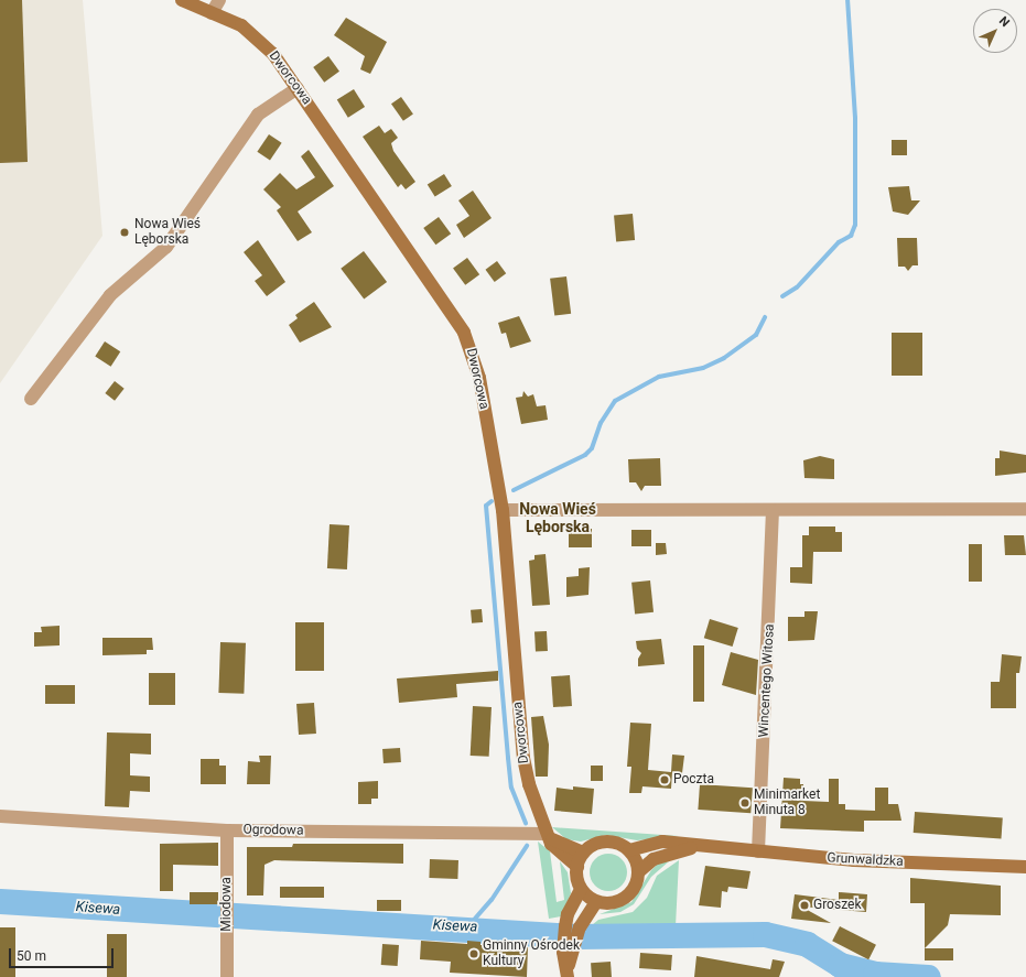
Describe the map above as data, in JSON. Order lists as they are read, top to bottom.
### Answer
{
  "streets": {
    "street": [
      "Dworcowa",
      "Wincentego Witosa",
      "Ogrodowa",
      "Grunwaldzka",
      "Miodowa"
    ]
  },
  "crossings": [
    ["Dworcowa", "Ogrodowa"],
    ["Dworcowa", "Grunwaldzka"],
    ["Wincentego Witosa", "Grunwaldzka"],
    ["Ogrodowa", "Miodowa"]
  ],
  "districts": ["Nowa Wieś Lęborska"],
  "water": ["Kisewa"],
  "places": [
    "Nowa Wieś Lęborska",
    "Poczta",
    "Minimarket Minuta 8",
    "Groszek",
    "Gminny Ośrodek Kultury"
  ],
  "scale_bar": "50 m",
  "north": "top right"
}
